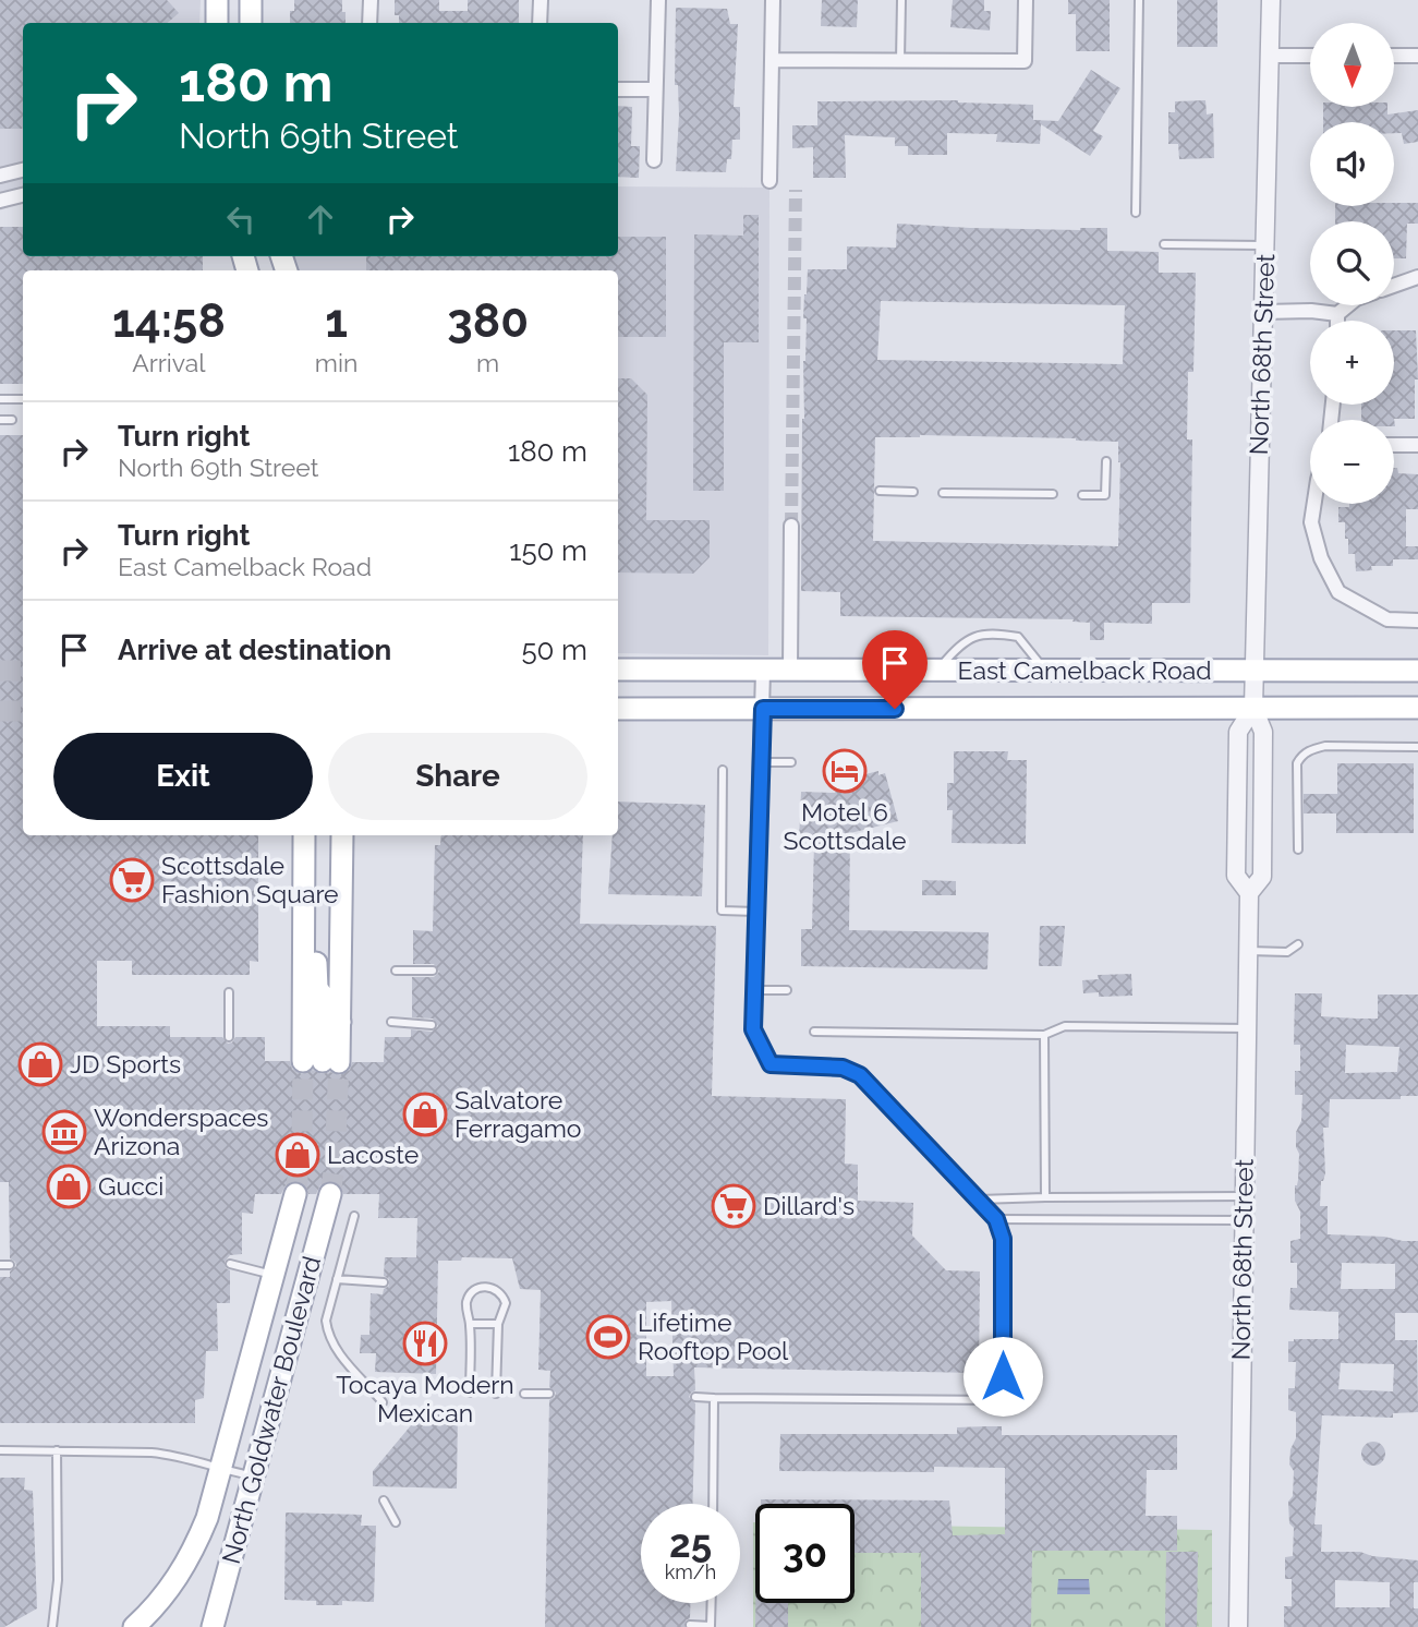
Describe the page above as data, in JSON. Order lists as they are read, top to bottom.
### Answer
{
  "streets": {
    "main road": ["East Camelback Road", "North Goldwater Boulevard"],
    "street": ["North 68th Street"]
  },
  "crossings": [
    ["North 68th Street", "East Camelback Road"]
  ],
  "places": {
    "hotel": ["Motel 6 Scottsdale"],
    "supermarket": ["Scottsdale Fashion Square", "Dillard's"],
    "shop": [
      "JD Sports",
      "Salvatore Ferragamo",
      "Lacoste",
      "Gucci"
    ],
    "museum": ["Wonderspaces Arizona"],
    "sports": ["Lifetime Rooftop Pool"],
    "restaurant": ["Tocaya Modern Mexican"]
  },
  "north": "bottom",
  "page": {
    "map_buttons": ["+", "−"],
    "turn": ["180 m", "North 69th Street"],
    "eta": [
      "14:58",
      "Arrival",
      "1",
      "min",
      "380",
      "m"
    ],
    "list": [
      {
        "name": "Turn right",
        "note": "North 69th Street",
        "value": "180 m"
      },
      {
        "name": "Turn right",
        "note": "East Camelback Road",
        "value": "150 m"
      },
      {
        "name": "Arrive at destination",
        "value": "50 m"
      }
    ],
    "buttons": ["Exit", "Share"],
    "speed": "25 km/h",
    "limit": "30"
  }
}
